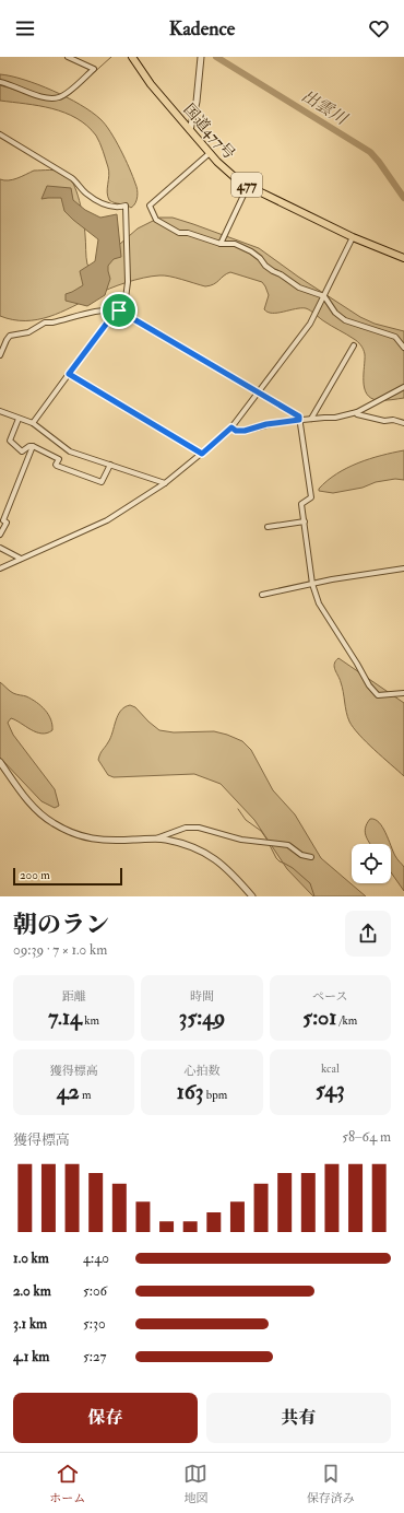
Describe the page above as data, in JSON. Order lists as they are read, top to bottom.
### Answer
{
  "streets": {
    "highway": ["国道477号", "477"]
  },
  "water": ["出雲川"],
  "scale_bar": "200 m",
  "page": {
    "header": "Kadence",
    "scale": "200 m",
    "heading": ["朝のラン", "09:39 · 7 × 1.0 km"],
    "stats": [
      ["距離", "7.14 km"],
      ["時間", "35:49"],
      ["ペース", "5:01 /km"],
      ["獲得標高", "42 m"],
      ["心拍数", "163 bpm"],
      ["kcal", "543"]
    ],
    "chart": ["獲得標高", "58–64 m"],
    "list": [
      {
        "name": "1.0 km",
        "note": "4:40"
      },
      {
        "name": "2.0 km",
        "note": "5:06"
      },
      {
        "name": "3.1 km",
        "note": "5:30"
      },
      {
        "name": "4.1 km",
        "note": "5:27"
      }
    ],
    "buttons": ["保存", "共有"],
    "tabs": ["ホーム", "地図", "保存済み"]
  }
}
